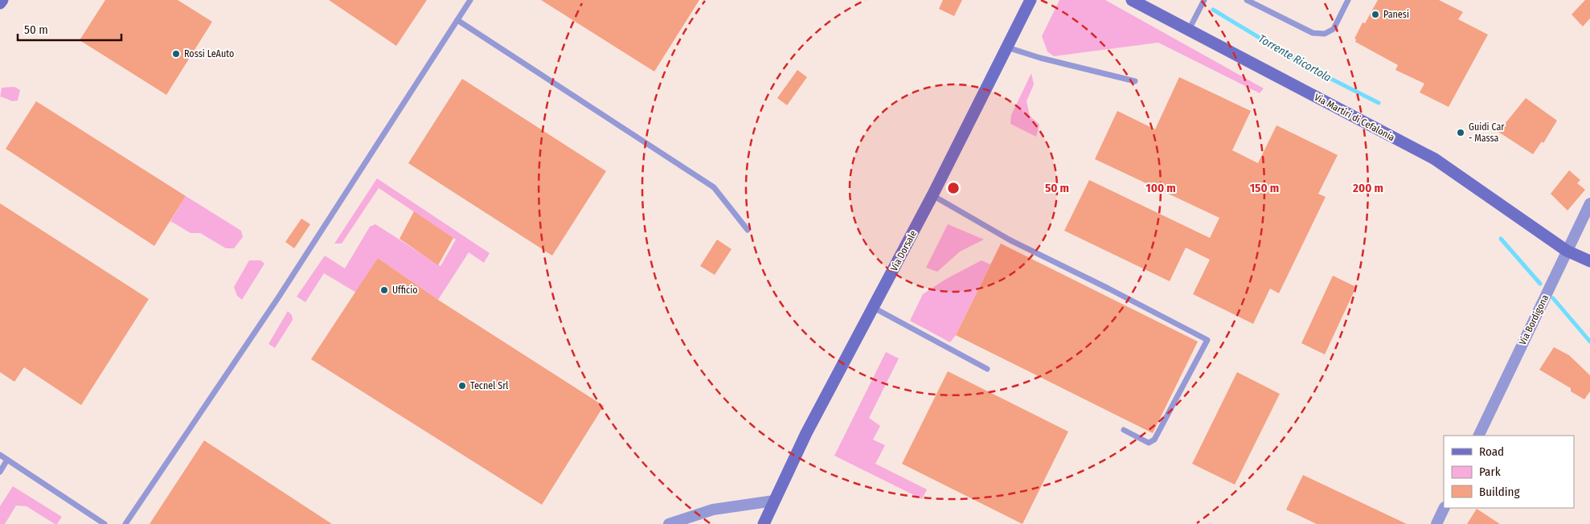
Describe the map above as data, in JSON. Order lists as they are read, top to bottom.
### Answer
{
  "streets": {
    "street": ["Via Martiri di Cefalonia", "Via Dorsale", "Via Bordigona"]
  },
  "crossings": [
    ["Via Martiri di Cefalonia", "Via Bordigona"]
  ],
  "water": ["Torrente Ricortola"],
  "places": [
    "Panesi",
    "Rossi LeAuto",
    "Guidi Car - Massa",
    "Ufficio",
    "Tecnel Srl"
  ],
  "legend": ["Road", "Park", "Building"],
  "scale_bar": "50 m",
  "rings": [
    "50 m",
    "100 m",
    "150 m",
    "200 m"
  ]
}
